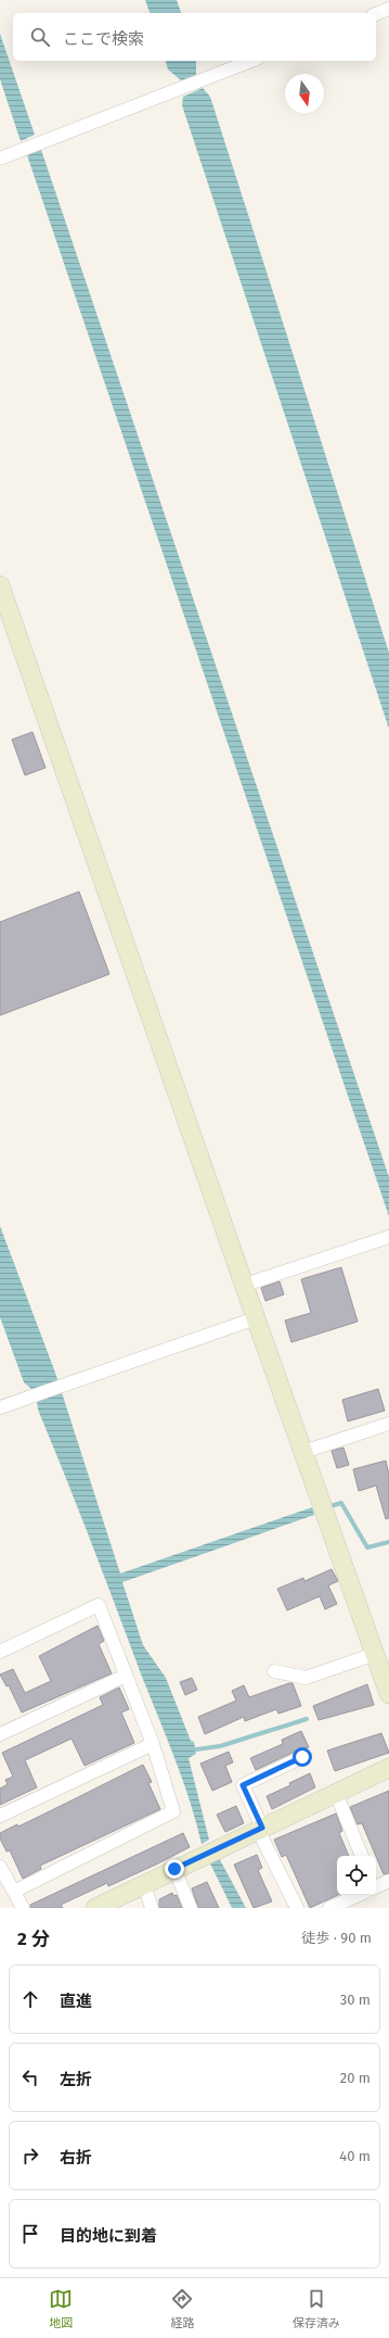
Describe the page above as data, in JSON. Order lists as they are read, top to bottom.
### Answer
{
  "north": "bottom",
  "page": {
    "search": "ここで検索",
    "heading": ["2 分", "徒歩 · 90 m"],
    "list": [
      ["直進", "30 m"],
      ["左折", "20 m"],
      ["右折", "40 m"],
      "目的地に到着"
    ],
    "nav": ["地図", "経路", "保存済み"]
  }
}
